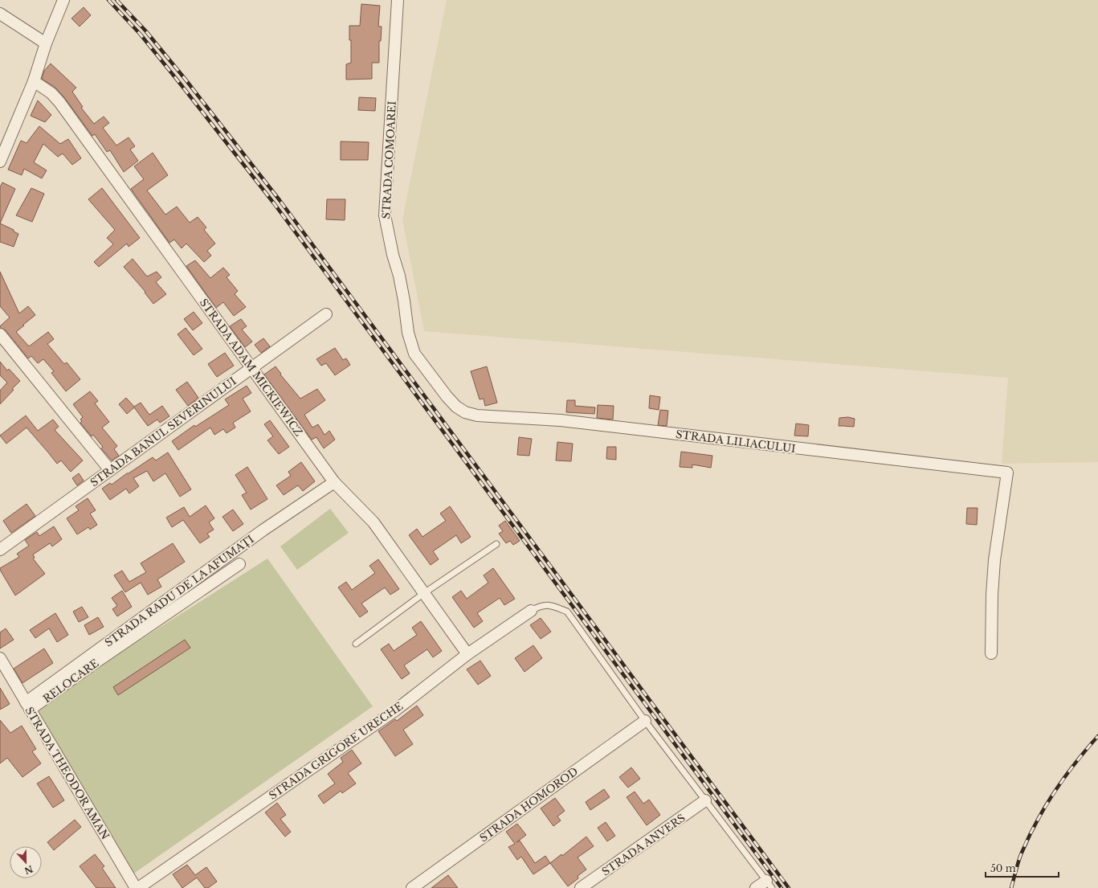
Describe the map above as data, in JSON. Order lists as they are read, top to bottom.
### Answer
{
  "streets": {
    "street": [
      "STRADA COMOAREI",
      "STRADA ADAM MICKIEWICZ",
      "STRADA BANUL SEVERINULUI",
      "STRADA LILIACULUI",
      "STRADA RADU DE LA AFUMAȚI",
      "RELOCARE",
      "STRADA GRIGORE URECHE",
      "STRADA THEODOR AMAN",
      "STRADA HOMOROD",
      "STRADA ANVERS"
    ]
  },
  "crossings": [
    ["STRADA COMOAREI", "STRADA LILIACULUI"],
    ["STRADA ADAM MICKIEWICZ", "STRADA BANUL SEVERINULUI"],
    ["STRADA ADAM MICKIEWICZ", "STRADA RADU DE LA AFUMAȚI"],
    ["STRADA ADAM MICKIEWICZ", "STRADA GRIGORE URECHE"],
    ["STRADA RADU DE LA AFUMAȚI", "RELOCARE"],
    ["STRADA RADU DE LA AFUMAȚI", "STRADA THEODOR AMAN"],
    ["RELOCARE", "STRADA THEODOR AMAN"]
  ],
  "scale_bar": "50 m",
  "north": "bottom"
}
